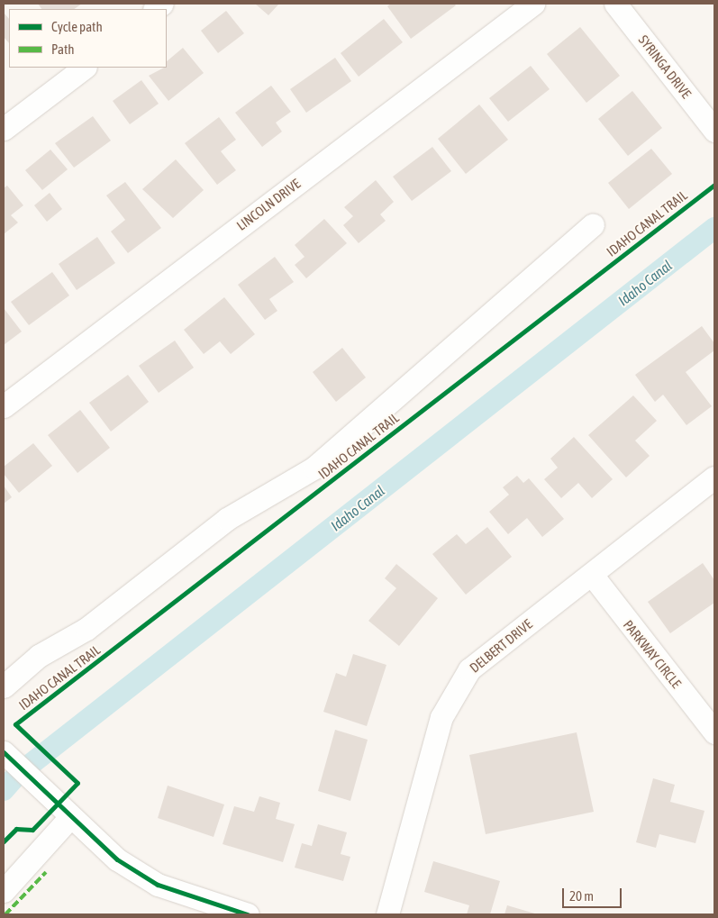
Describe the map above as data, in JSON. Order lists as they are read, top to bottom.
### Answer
{
  "streets": {
    "street": [
      "SYRINGA DRIVE",
      "LINCOLN DRIVE",
      "DELBERT DRIVE",
      "PARKWAY CIRCLE"
    ],
    "cycle path": ["IDAHO CANAL TRAIL"]
  },
  "crossings": [
    ["DELBERT DRIVE", "PARKWAY CIRCLE"]
  ],
  "water": ["Idaho Canal"],
  "legend": ["Cycle path", "Path"],
  "scale_bar": "20 m"
}
